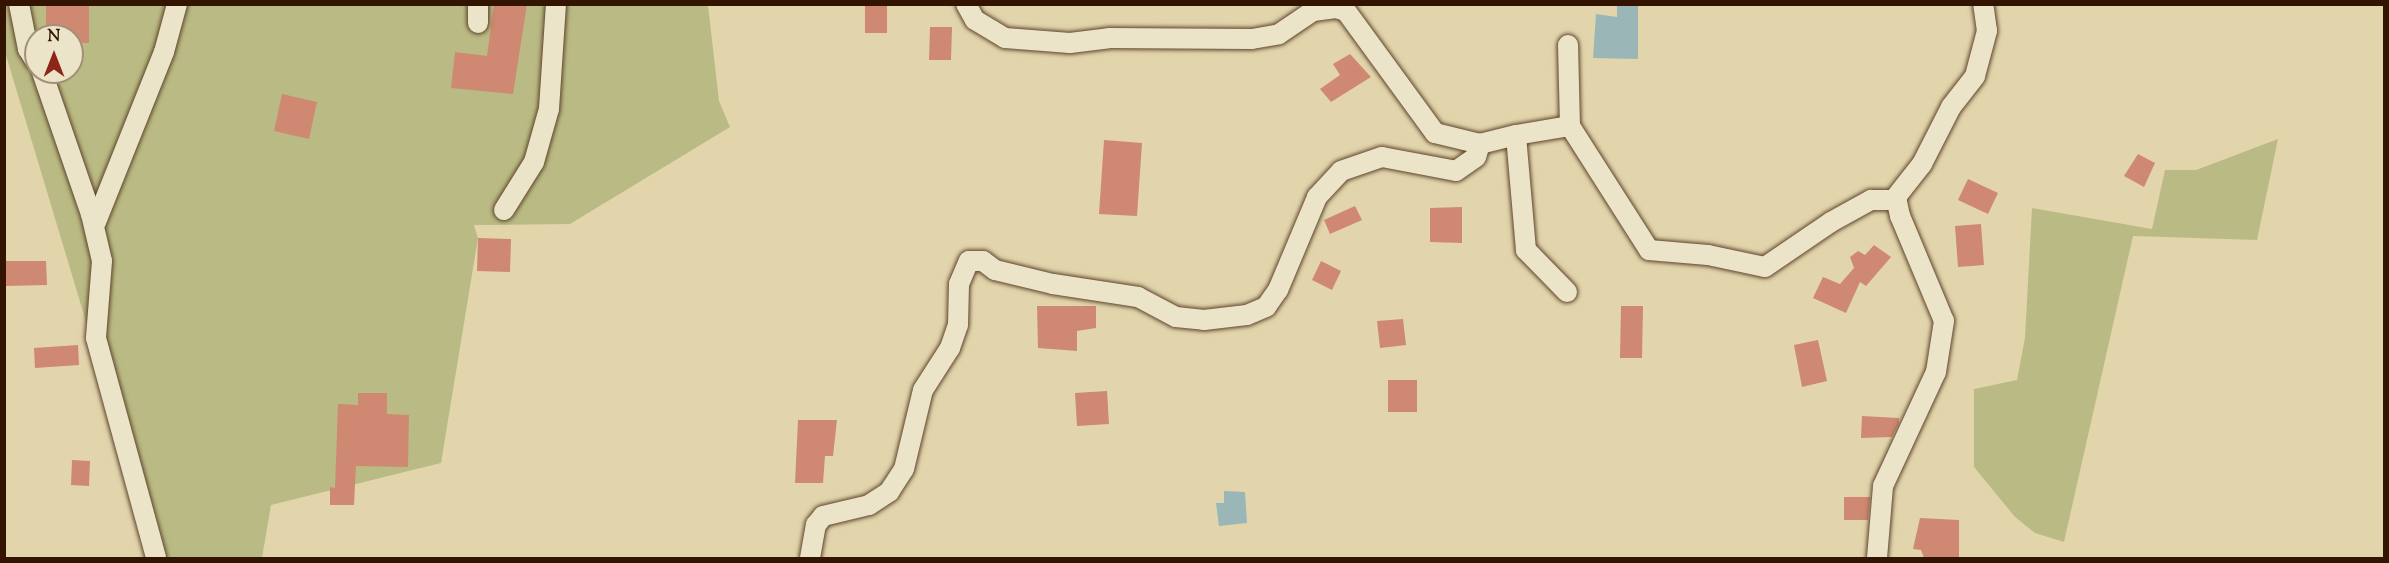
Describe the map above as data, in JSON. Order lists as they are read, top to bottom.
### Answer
{
  "north": "top"
}
